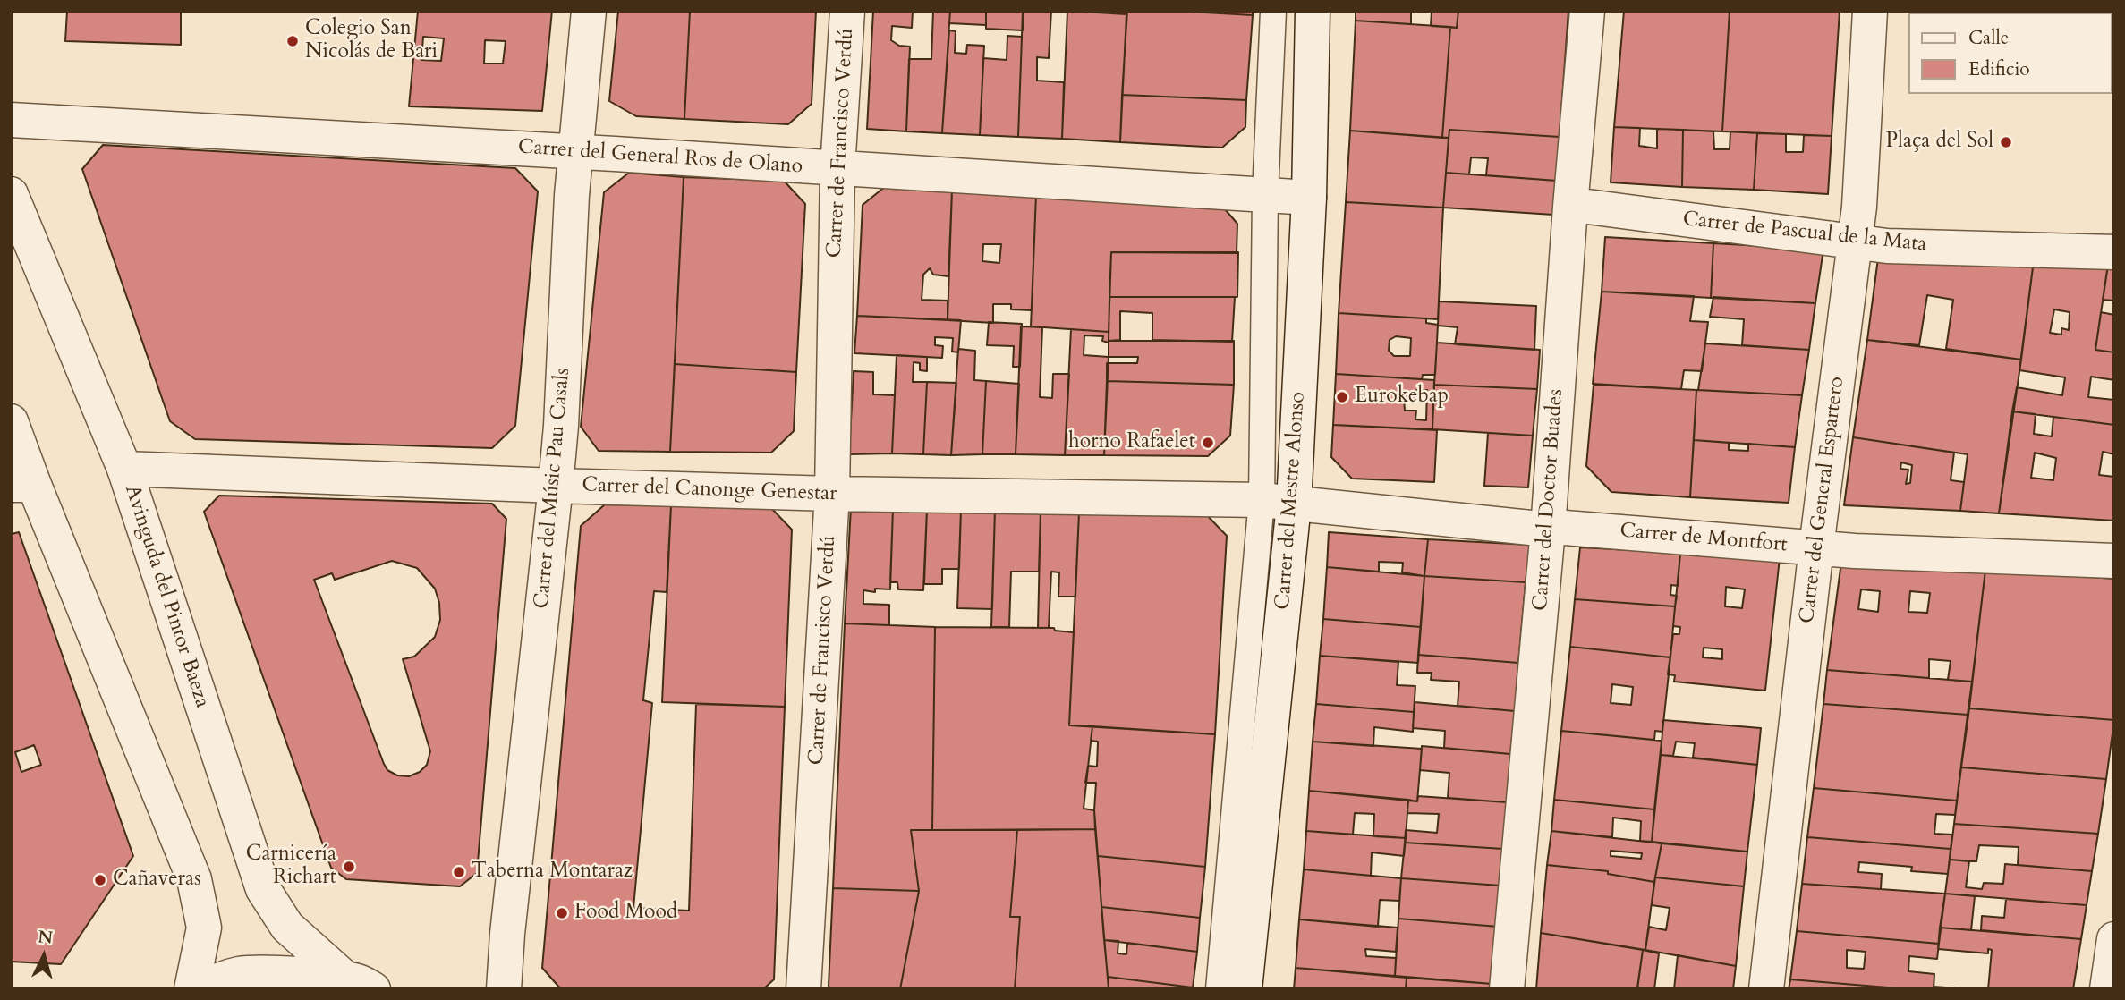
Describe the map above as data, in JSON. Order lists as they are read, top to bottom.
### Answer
{
  "streets": {
    "street": [
      "Carrer de Francisco Verdú",
      "Carrer del General Ros de Olano",
      "Carrer de Pascual de la Mata",
      "Carrer del Músic Pau Casals",
      "Carrer del Canonge Genestar",
      "Carrer del Doctor Buades",
      "Carrer del General Espartero",
      "Carrer del Mestre Alonso",
      "Carrer de Montfort",
      "Avinguda del Pintor Baeza"
    ]
  },
  "crossings": [
    ["Carrer de Francisco Verdú", "Carrer del General Ros de Olano"],
    ["Carrer de Francisco Verdú", "Carrer del Canonge Genestar"],
    ["Carrer del General Ros de Olano", "Carrer del Músic Pau Casals"],
    ["Carrer del General Ros de Olano", "Carrer del Mestre Alonso"],
    ["Carrer de Pascual de la Mata", "Carrer del Doctor Buades"],
    ["Carrer de Pascual de la Mata", "Carrer del General Espartero"],
    ["Carrer del Músic Pau Casals", "Carrer del Canonge Genestar"],
    ["Carrer del Canonge Genestar", "Carrer del Mestre Alonso"],
    ["Carrer del Canonge Genestar", "Carrer de Montfort"],
    ["Carrer del Canonge Genestar", "Avinguda del Pintor Baeza"],
    ["Carrer del Doctor Buades", "Carrer de Montfort"],
    ["Carrer del General Espartero", "Carrer de Montfort"],
    ["Carrer del Mestre Alonso", "Carrer de Montfort"]
  ],
  "places": [
    "Colegio San Nicolás de Bari",
    "Plaça del Sol",
    "Eurokebap",
    "horno Rafaelet",
    "Carnicería Richart",
    "Taberna Montaraz",
    "Cañaveras",
    "Food Mood"
  ],
  "legend": ["Calle", "Edificio"],
  "north": "top"
}
